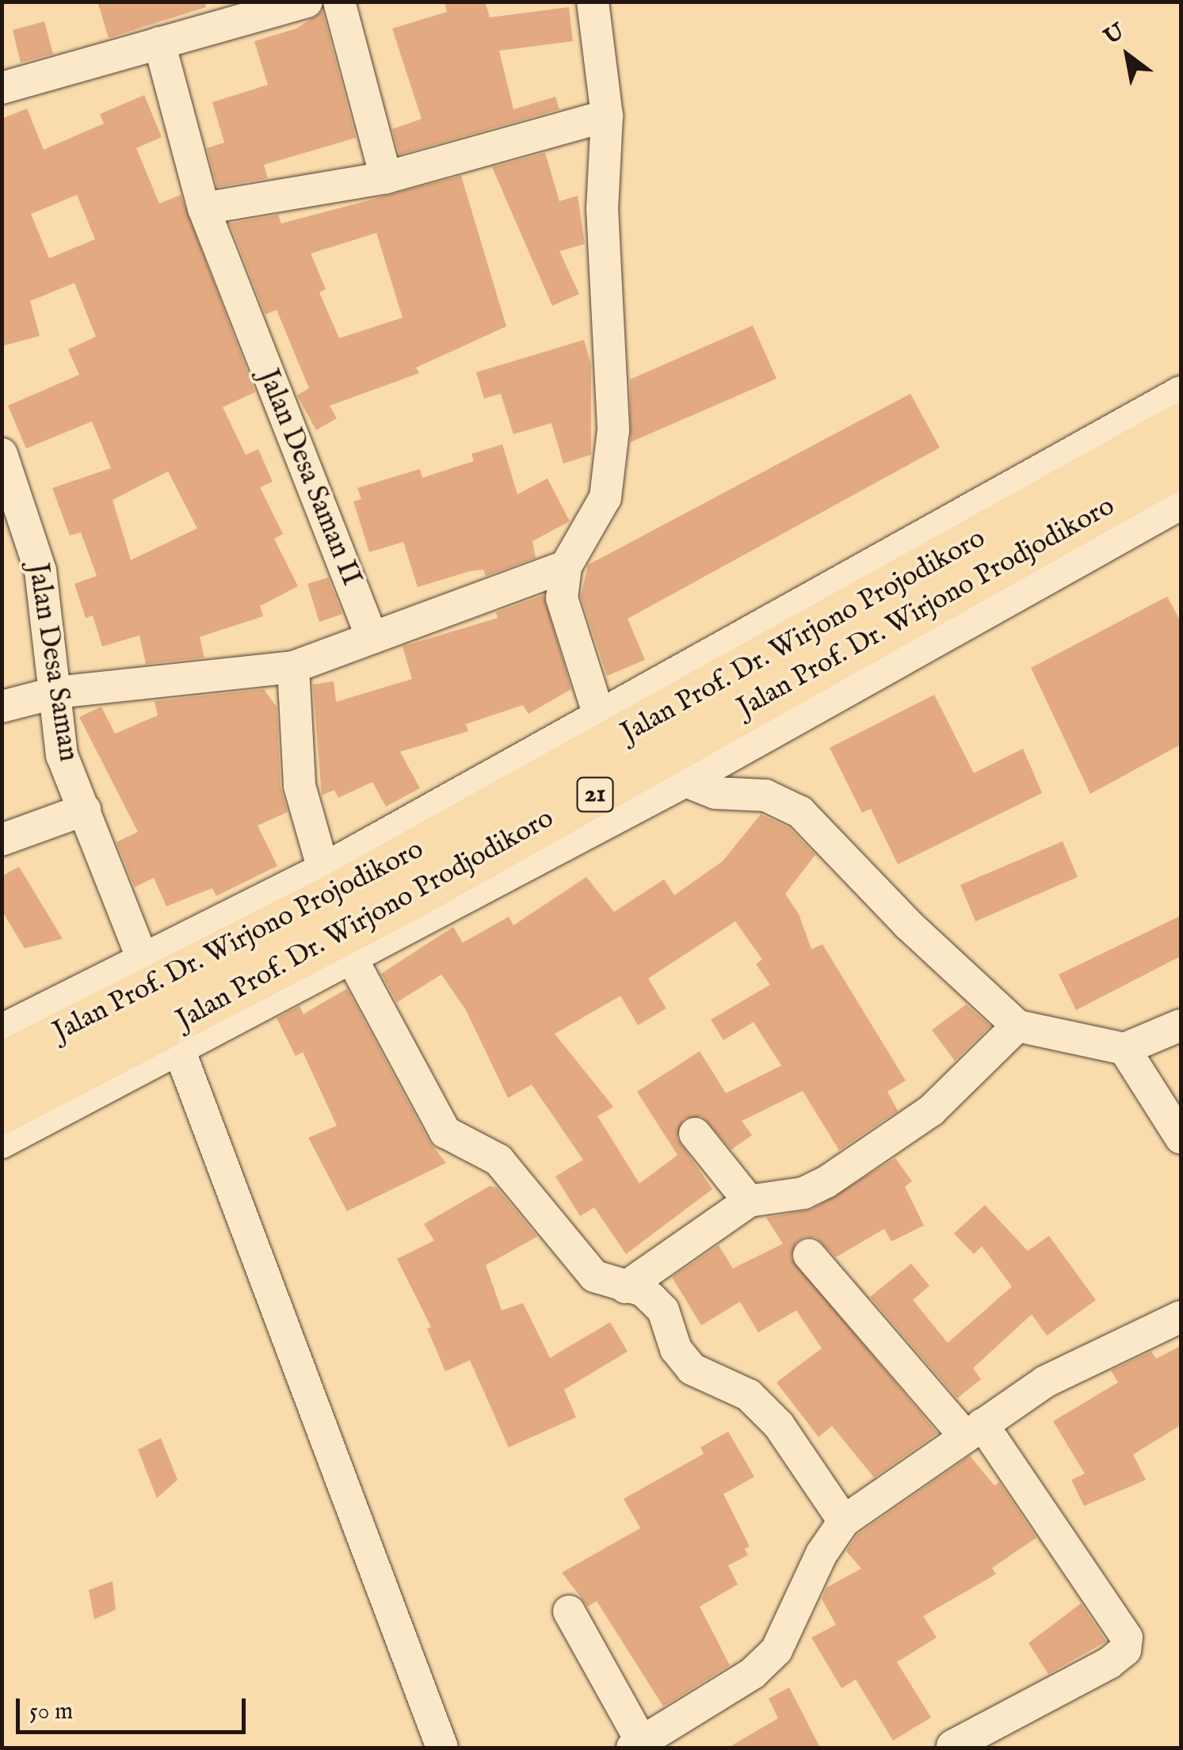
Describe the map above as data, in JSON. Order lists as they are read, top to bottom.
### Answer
{
  "streets": {
    "highway": ["Jalan Prof. Dr. Wirjono Prodjodikoro", "Jalan Prof. Dr. Wirjono Projodikoro", "21"],
    "street": ["Jalan Desa Saman II", "Jalan Desa Saman"]
  },
  "scale_bar": "50 m",
  "north": "top left"
}
